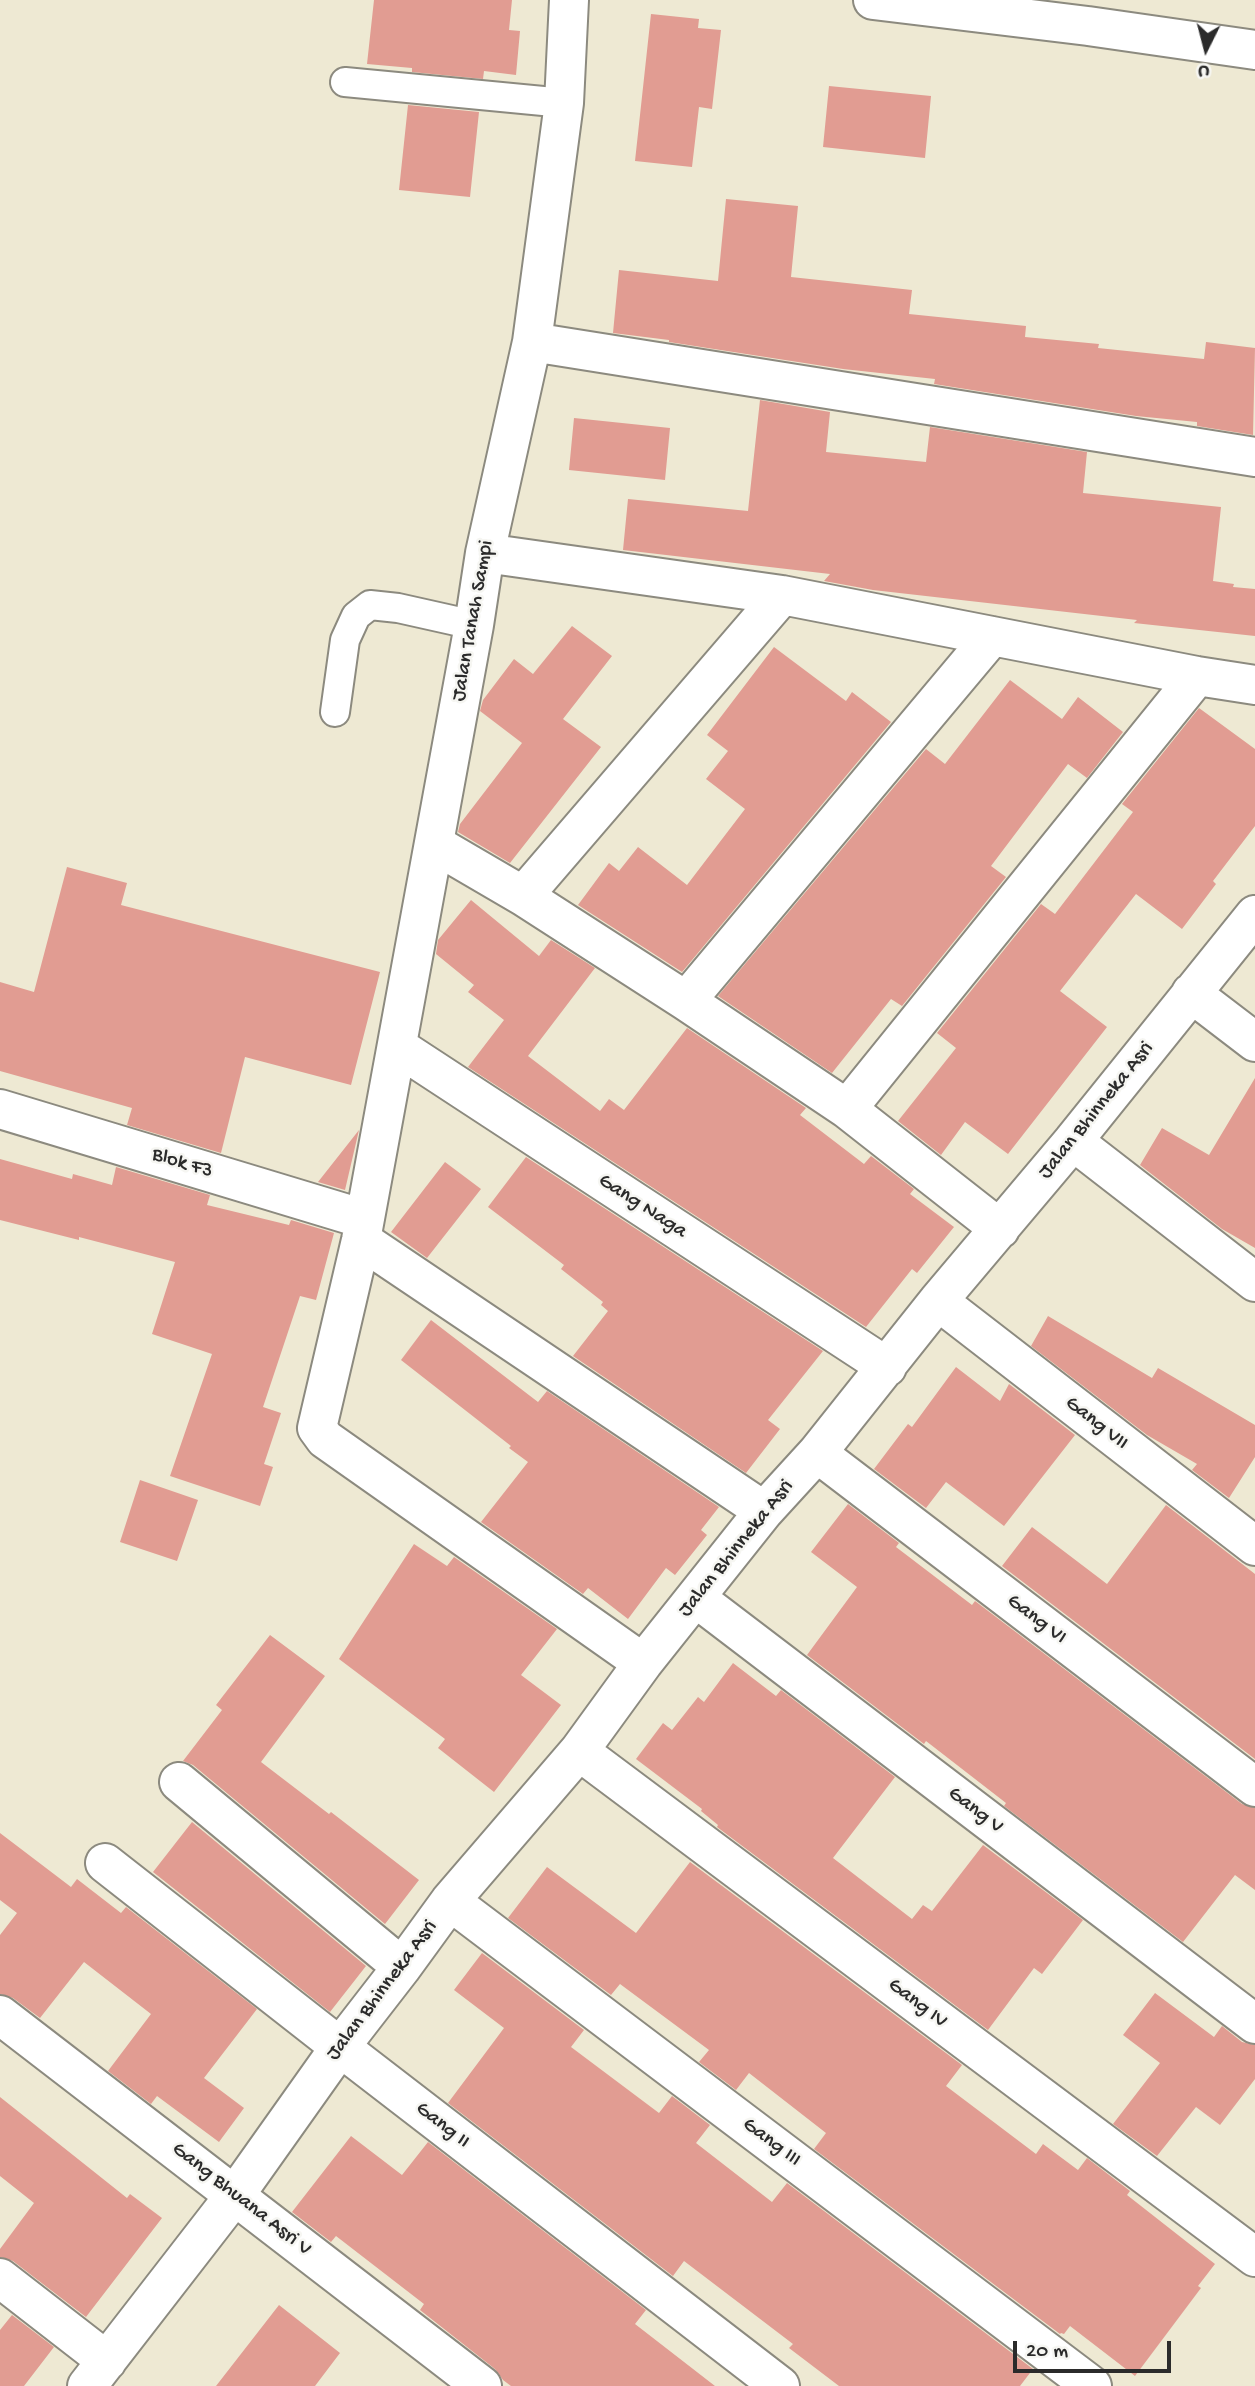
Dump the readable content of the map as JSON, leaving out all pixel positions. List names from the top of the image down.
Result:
{
  "streets": {
    "street": [
      "Jalan Tanah Sampi",
      "Jalan Bhinneka Asri",
      "Blok F3",
      "Gang Naga",
      "Gang VII",
      "Gang VI",
      "Gang V",
      "Gang IV",
      "Gang II",
      "Gang III",
      "Gang Bhuana Asri V"
    ]
  },
  "crossings": [
    ["Jalan Tanah Sampi", "Jalan Bhinneka Asri"],
    ["Jalan Tanah Sampi", "Blok F3"],
    ["Jalan Tanah Sampi", "Gang Naga"],
    ["Jalan Bhinneka Asri", "Blok F3"],
    ["Jalan Bhinneka Asri", "Gang Naga"],
    ["Jalan Bhinneka Asri", "Gang VII"],
    ["Jalan Bhinneka Asri", "Gang VI"],
    ["Jalan Bhinneka Asri", "Gang V"],
    ["Jalan Bhinneka Asri", "Gang IV"],
    ["Jalan Bhinneka Asri", "Gang II"],
    ["Jalan Bhinneka Asri", "Gang III"],
    ["Jalan Bhinneka Asri", "Gang Bhuana Asri V"]
  ],
  "scale_bar": "20 m",
  "north": "bottom"
}
